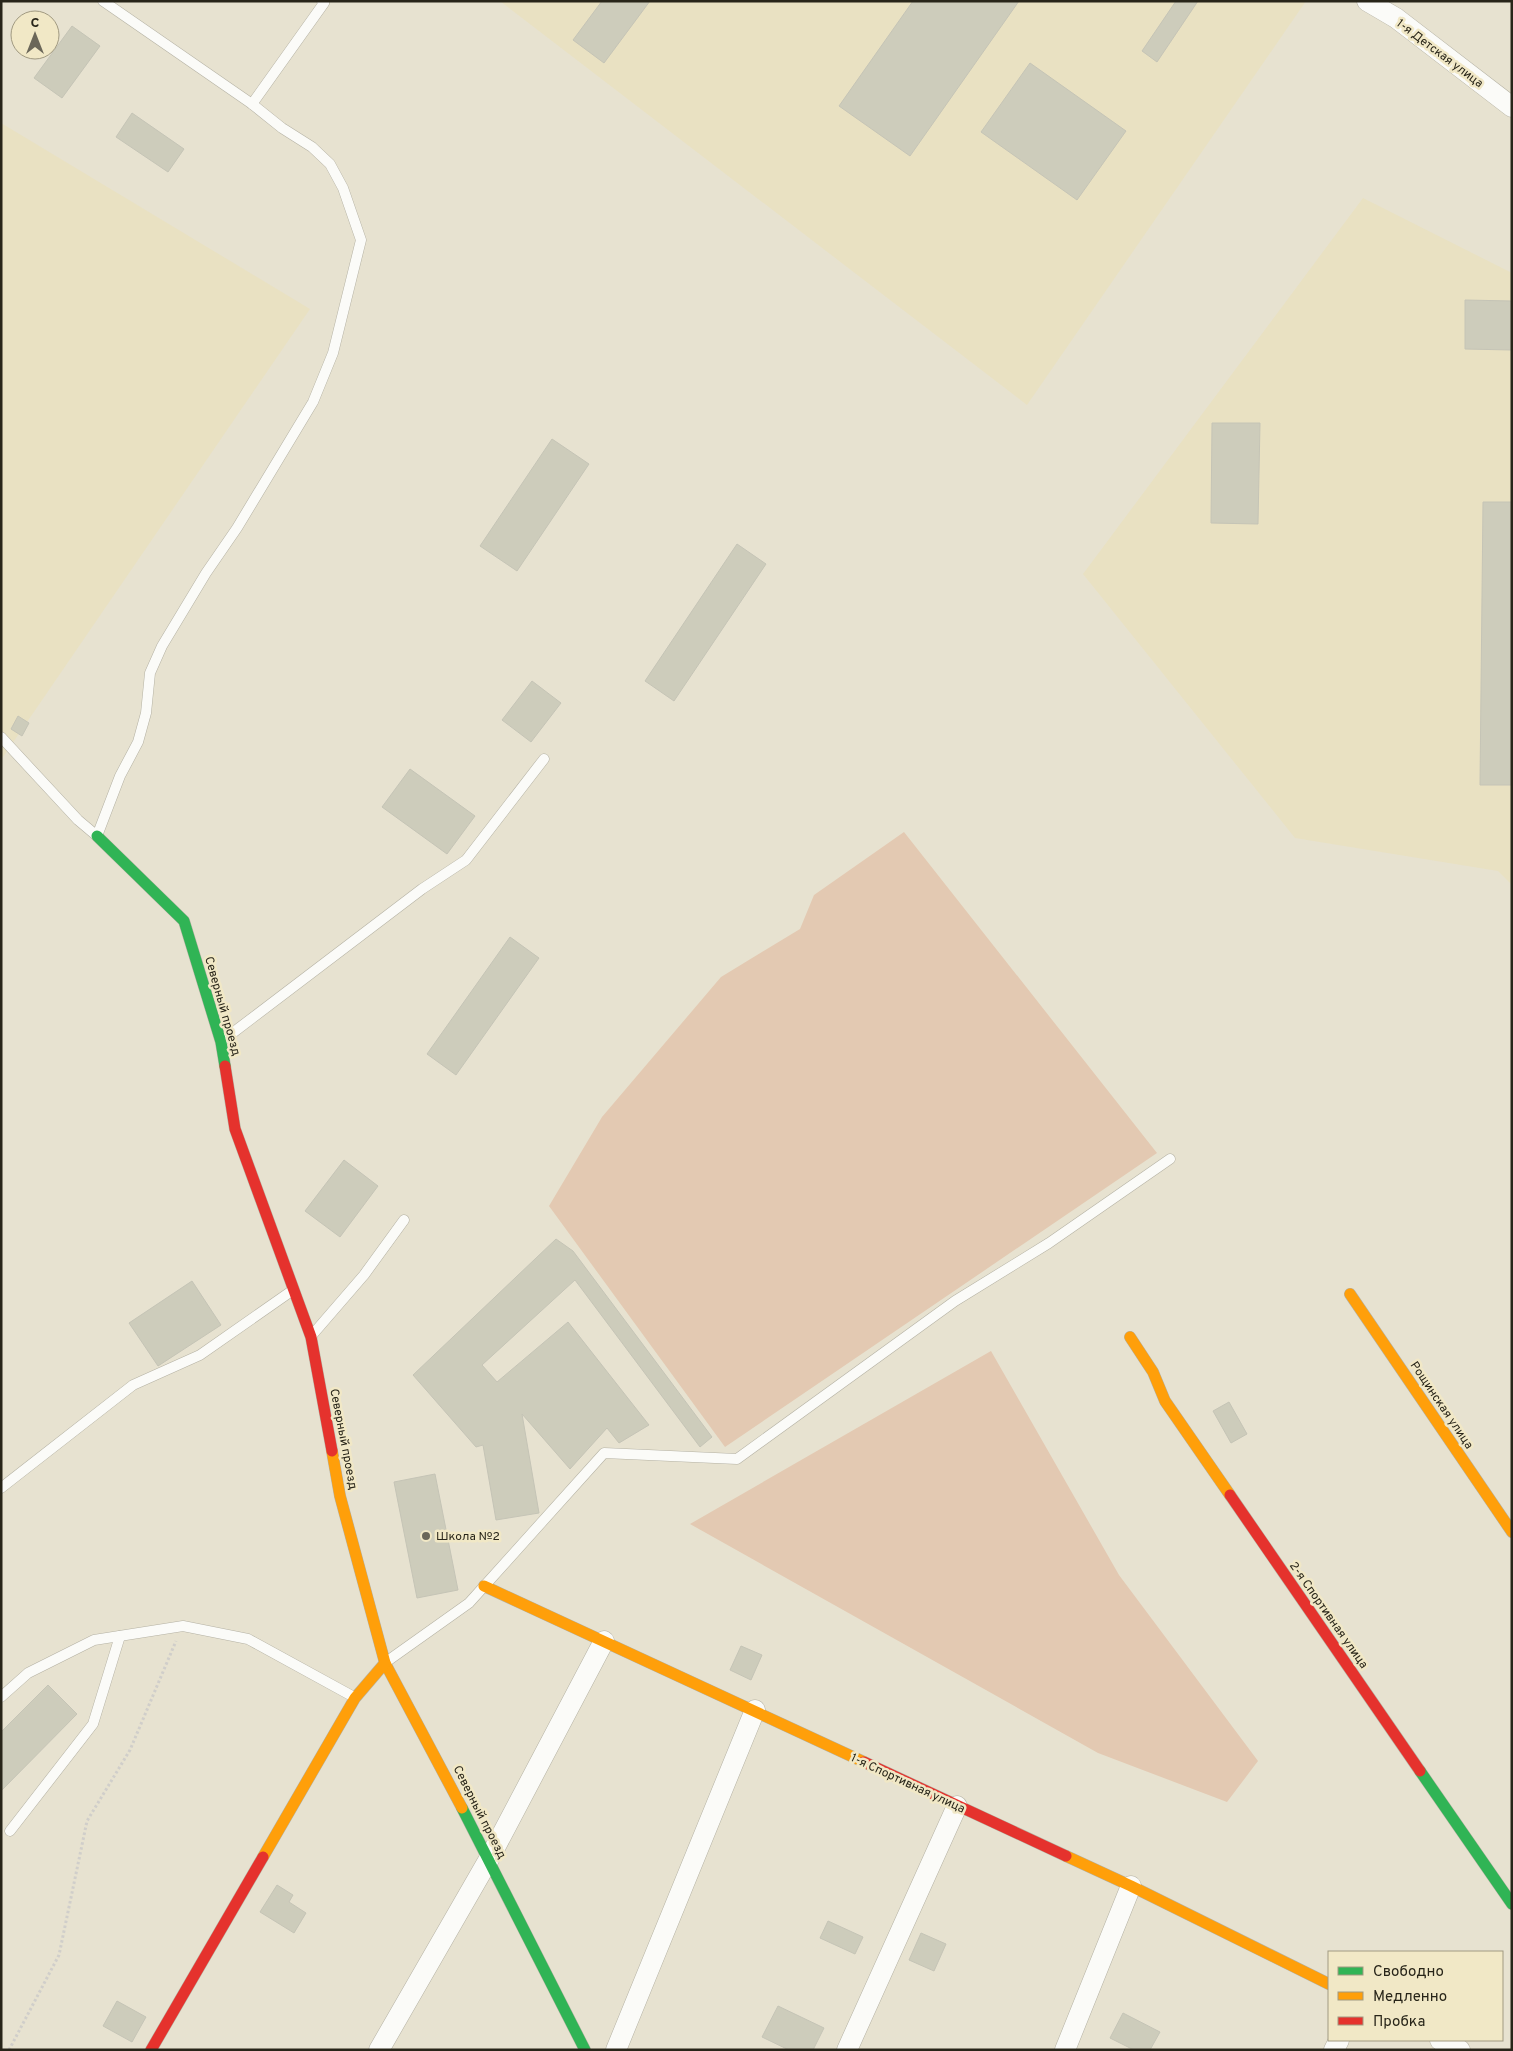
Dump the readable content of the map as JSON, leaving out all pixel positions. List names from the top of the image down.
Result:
{
  "streets": {
    "street": [
      "1-я Детская улица",
      "Северный проезд",
      "Рощинская улица",
      "2-я Спортивная улица",
      "1-я Спортивная улица"
    ]
  },
  "places": ["Школа №2"],
  "legend": ["Свободно", "Медленно", "Пробка"],
  "north": "top"
}
